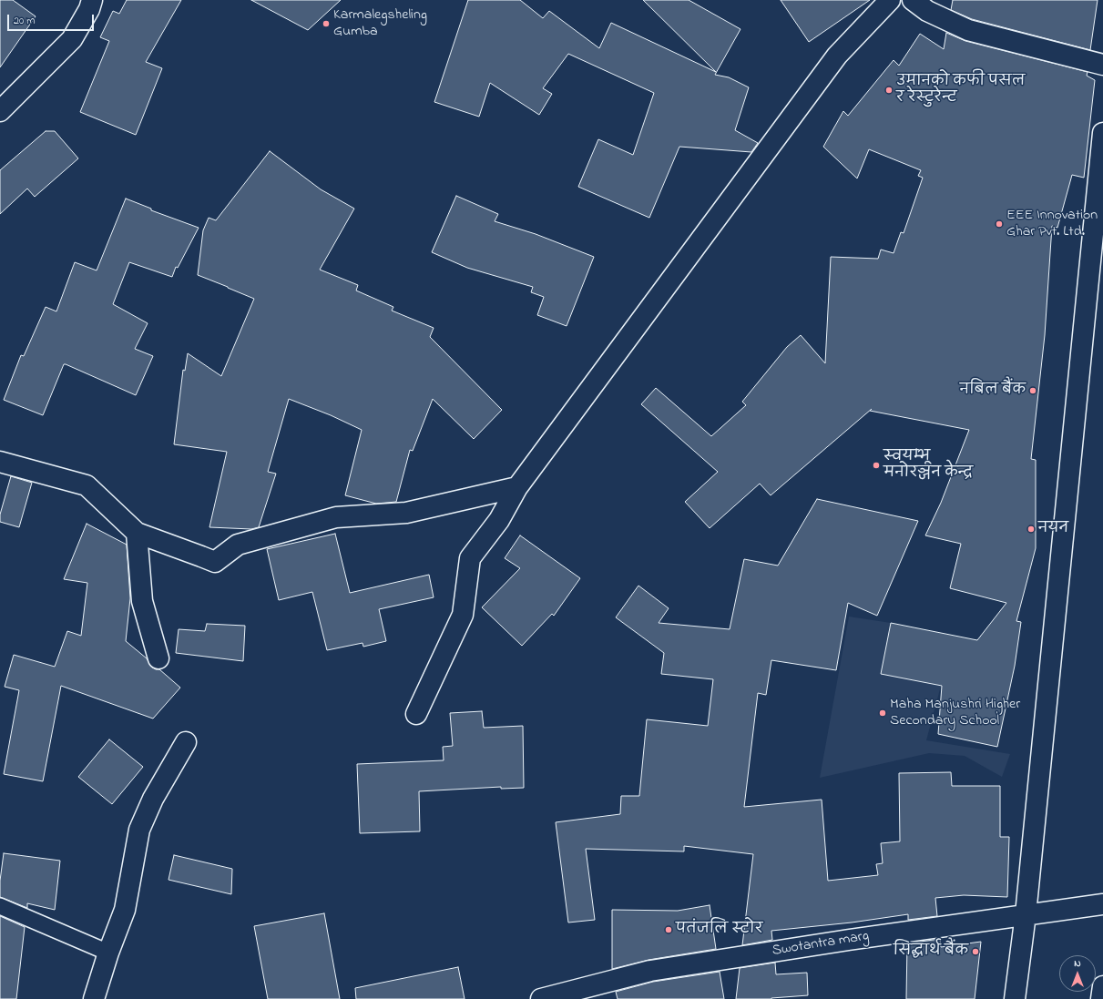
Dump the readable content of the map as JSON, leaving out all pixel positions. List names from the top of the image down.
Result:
{
  "streets": {
    "main road": ["Swotantra marg"]
  },
  "places": [
    "Karmalegsheling Gumba",
    "उमानको कफी पसल र रेस्टुरेन्ट",
    "EEE Innovation Ghar Pvt. Ltd.",
    "नबिल बैंक",
    "स्वयम्भू मनोरञ्जन केन्द्र",
    "नयन",
    "Maha Manjushri Higher Secondary School",
    "पतंजलि स्टोर",
    "सिद्धार्थ बैंक"
  ],
  "scale_bar": "20 m",
  "north": "top"
}
